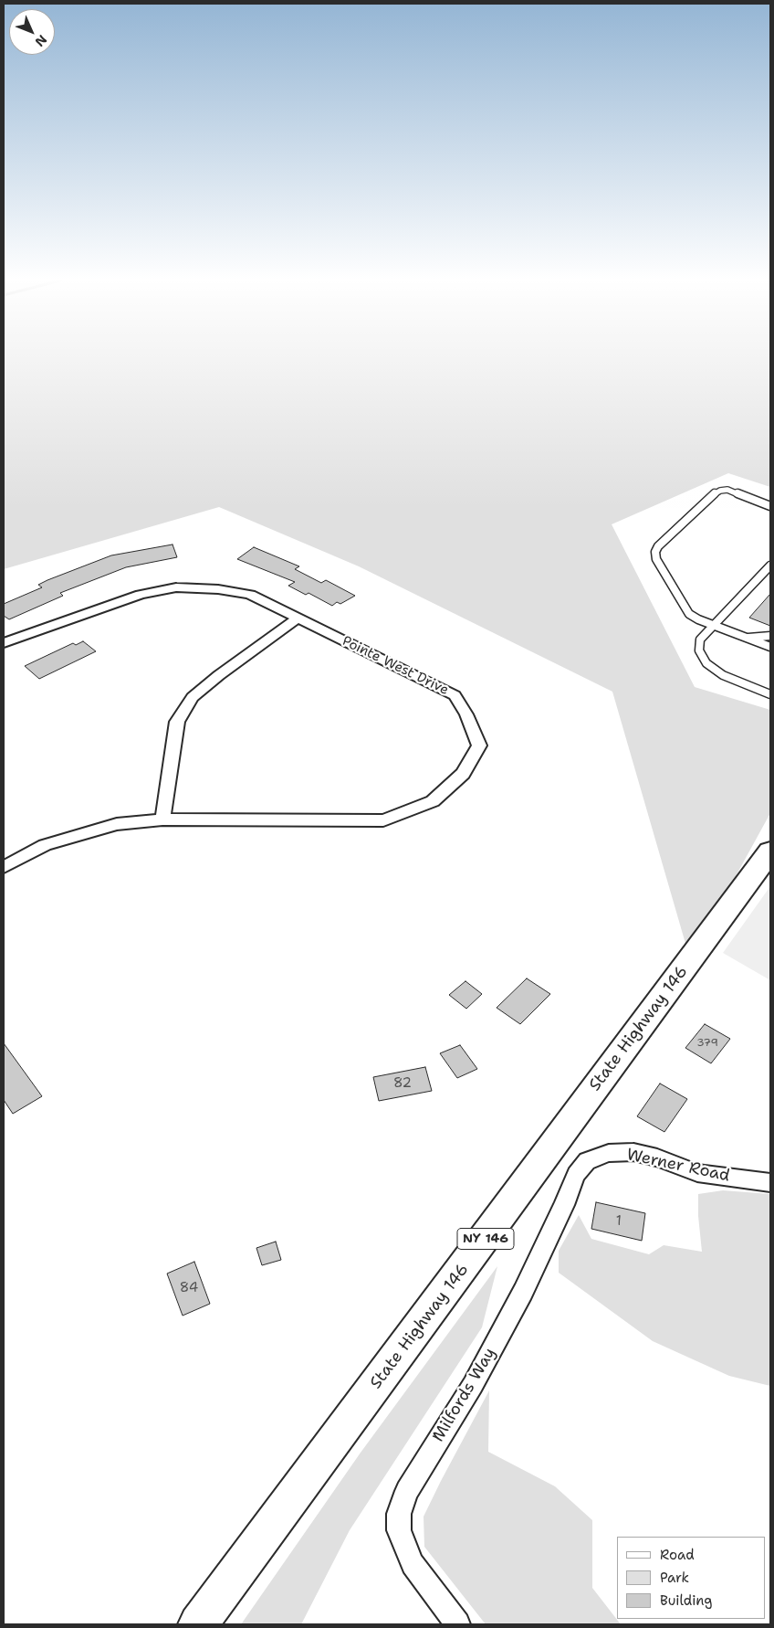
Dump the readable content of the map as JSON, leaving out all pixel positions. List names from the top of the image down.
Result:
{
  "streets": {
    "main road": ["State Highway 146", "NY 146"],
    "street": ["Pointe West Drive", "Werner Road", "Milfords Way"]
  },
  "crossings": [
    ["Werner Road", "Milfords Way"]
  ],
  "house_numbers": [
    "379",
    "82",
    "1",
    "84"
  ],
  "legend": ["Road", "Park", "Building"],
  "north": "bottom right"
}
